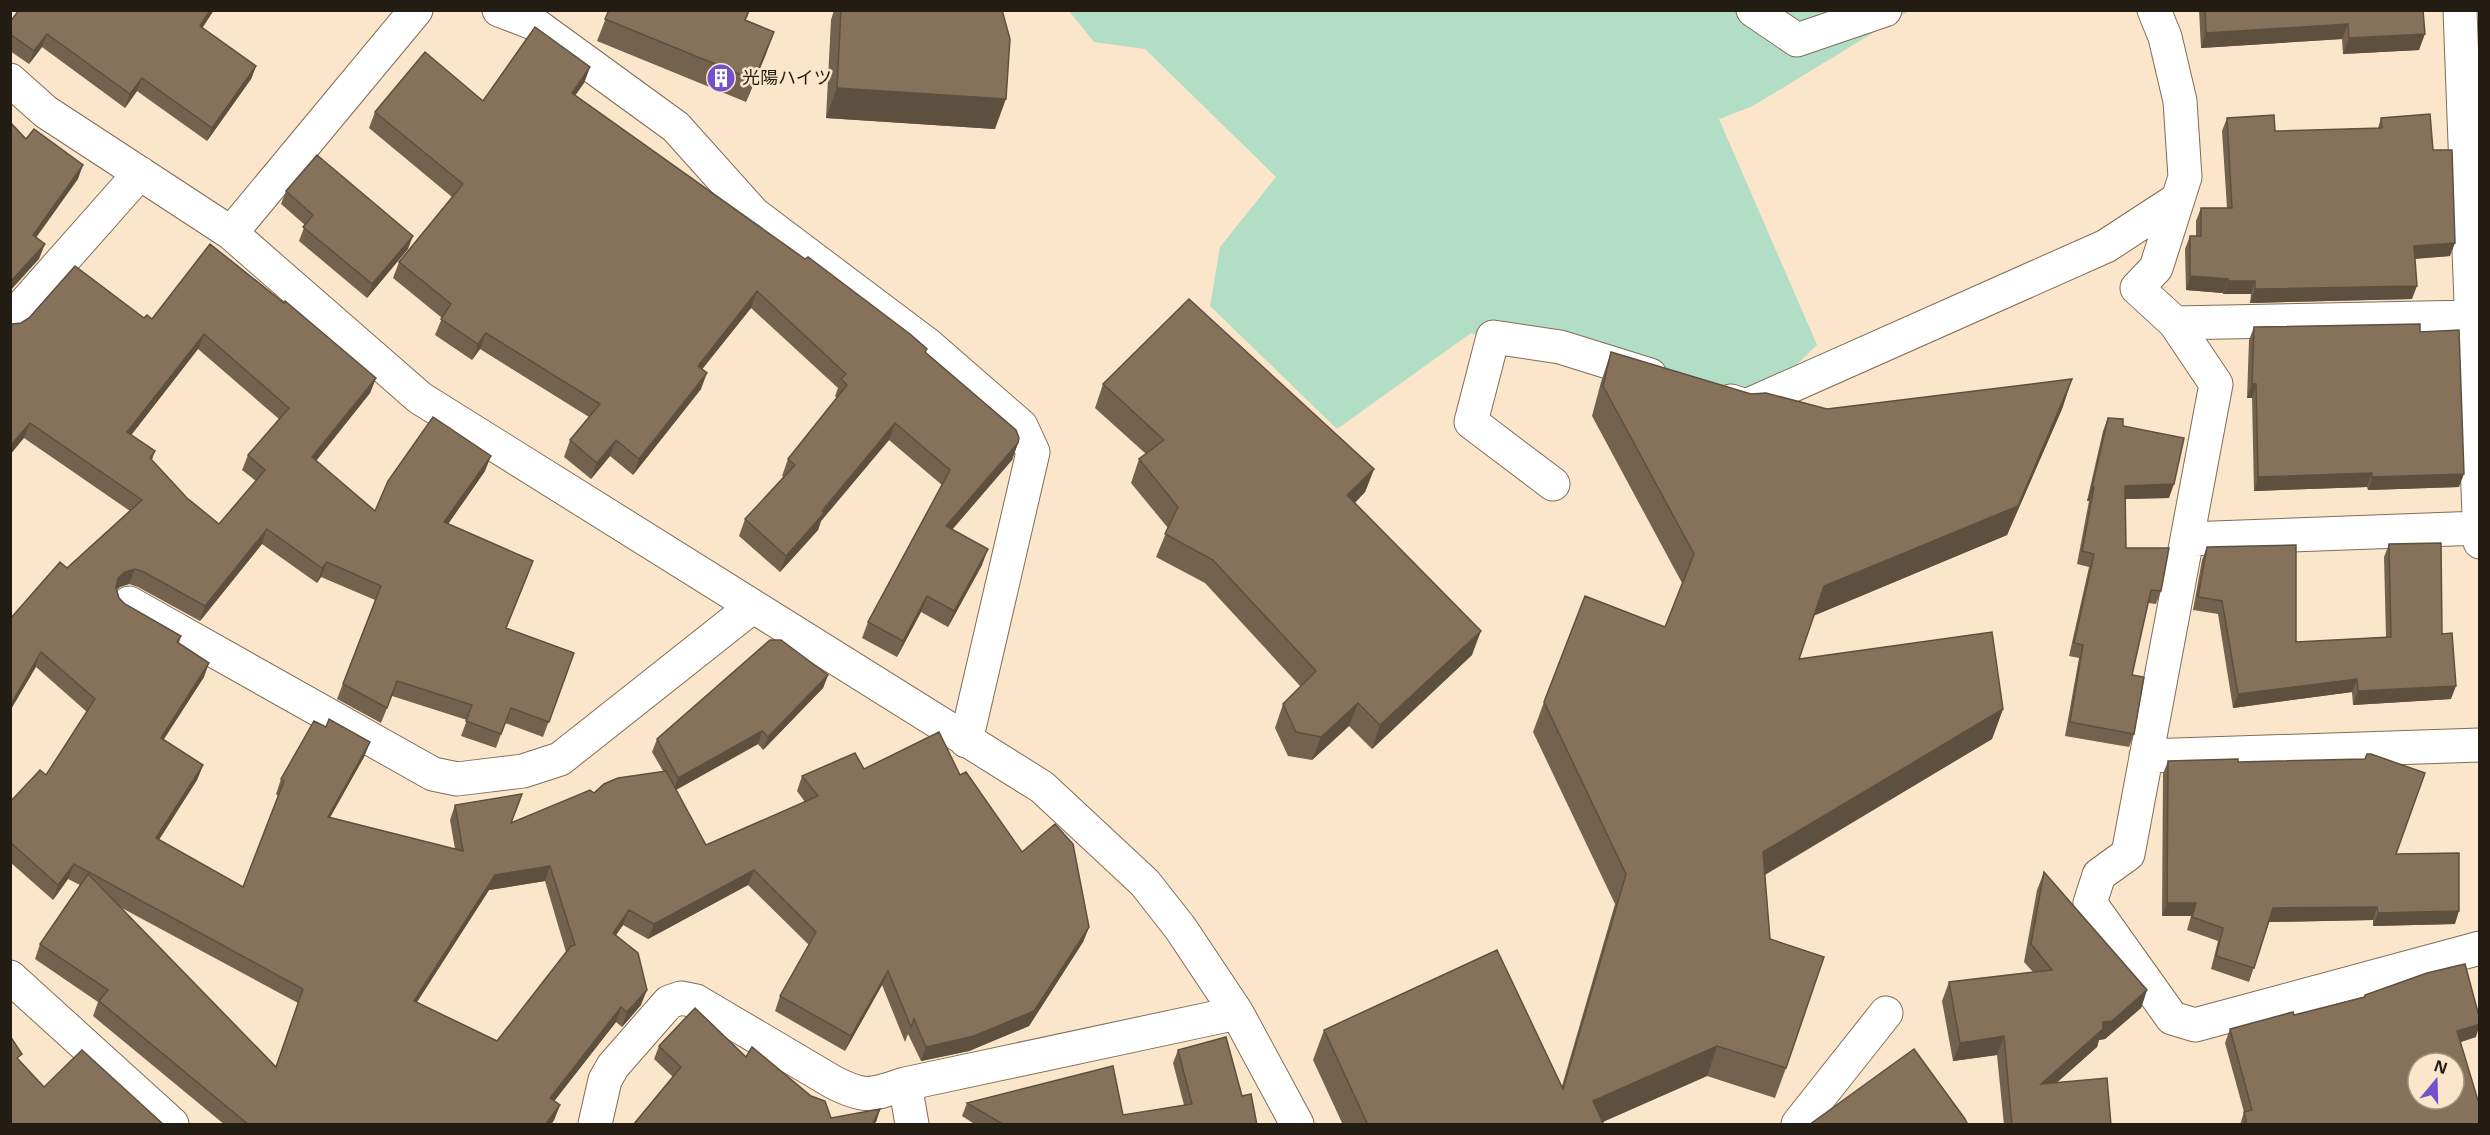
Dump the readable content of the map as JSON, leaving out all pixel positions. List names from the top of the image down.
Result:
{
  "places": {
    "building": ["光陽ハイツ"]
  },
  "north": "top"
}
